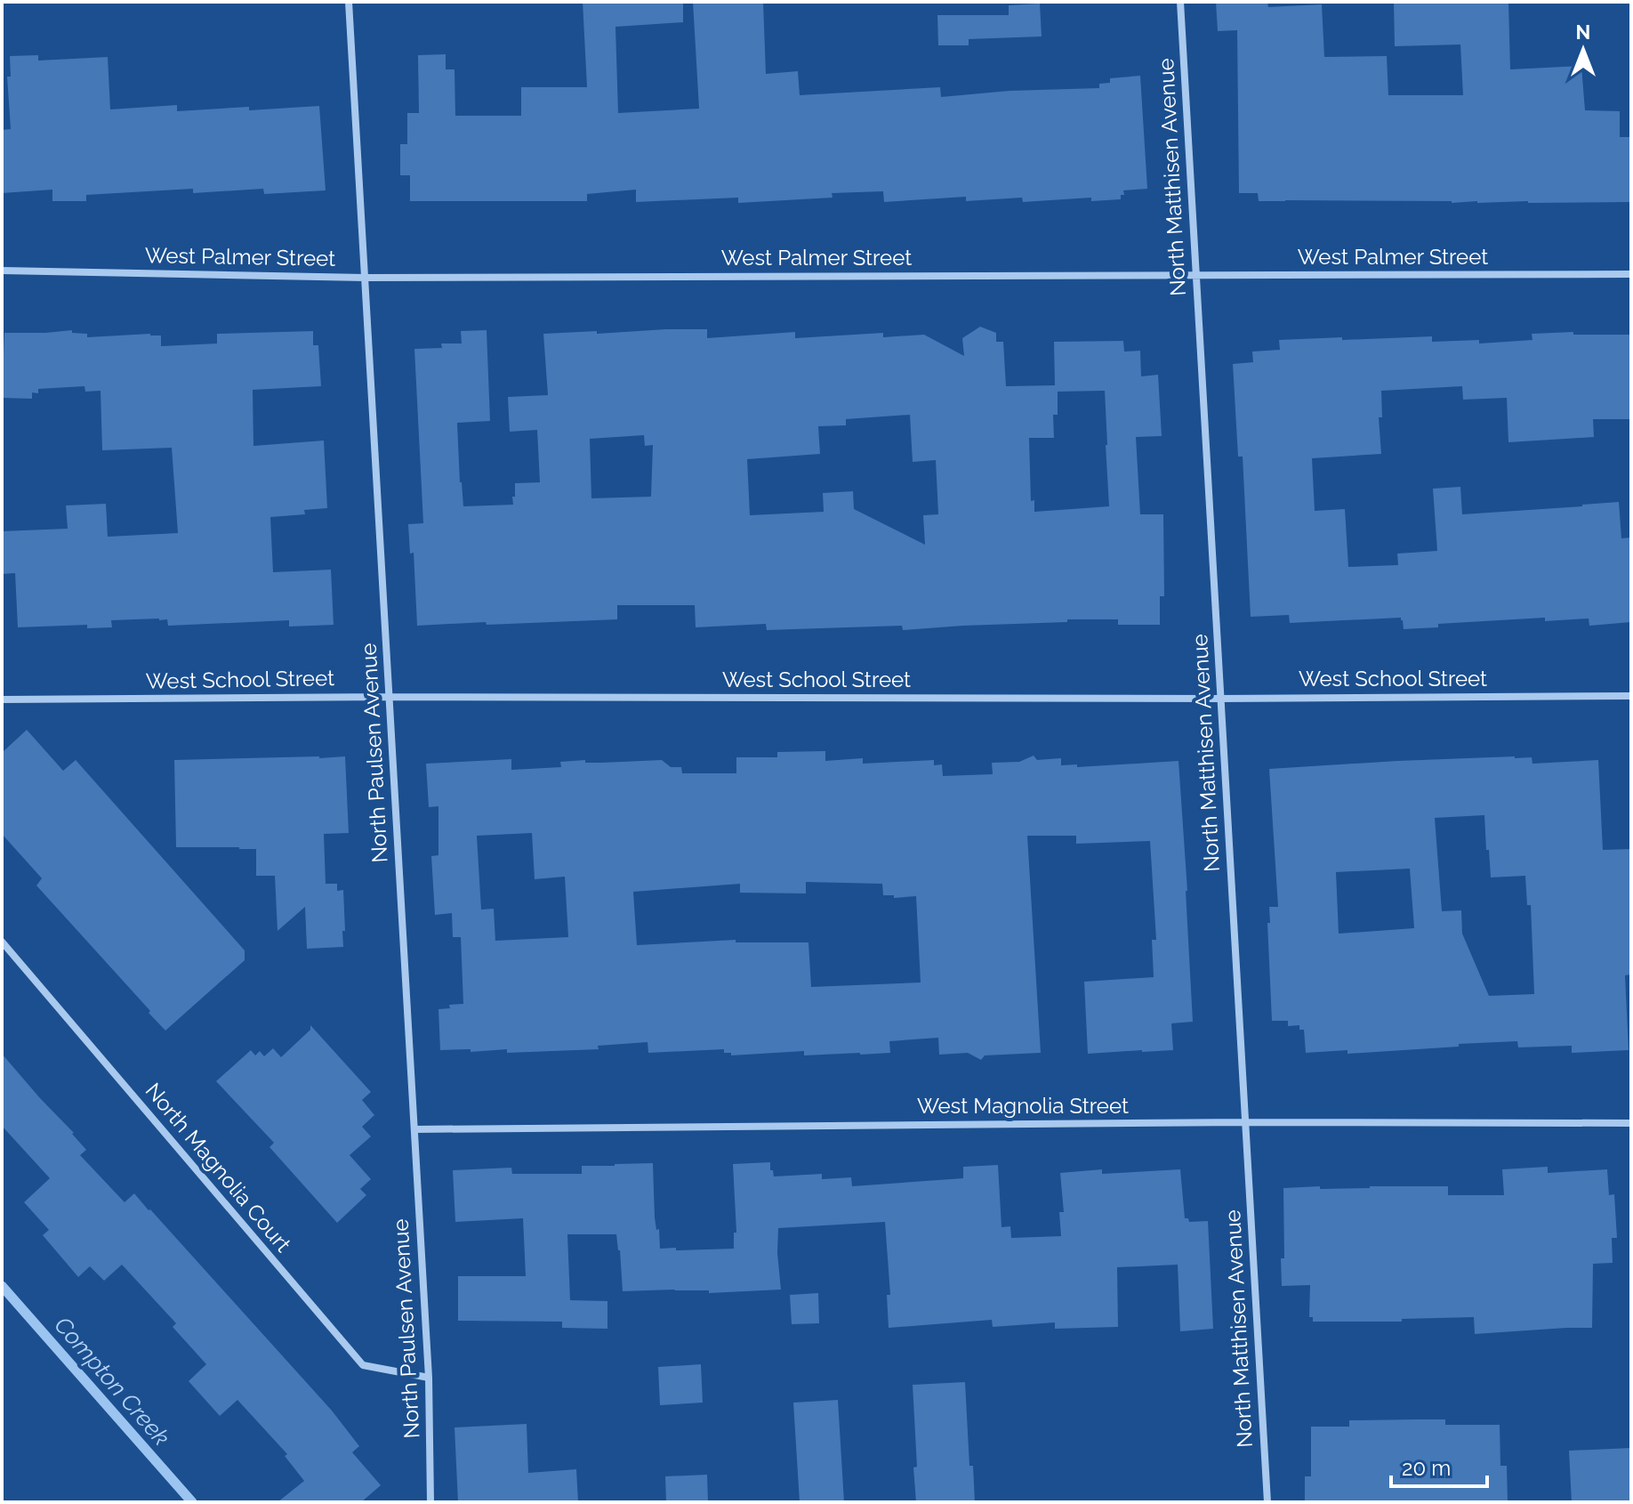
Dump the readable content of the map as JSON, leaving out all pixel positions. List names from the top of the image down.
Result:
{
  "streets": {
    "street": [
      "North Matthisen Avenue",
      "West Palmer Street",
      "West School Street",
      "North Paulsen Avenue",
      "West Magnolia Street",
      "North Magnolia Court"
    ]
  },
  "crossings": [
    ["North Matthisen Avenue", "West Palmer Street"],
    ["North Matthisen Avenue", "West School Street"],
    ["North Matthisen Avenue", "West Magnolia Street"],
    ["West Palmer Street", "North Paulsen Avenue"],
    ["West School Street", "North Paulsen Avenue"],
    ["North Paulsen Avenue", "West Magnolia Street"],
    ["North Paulsen Avenue", "North Magnolia Court"]
  ],
  "water": ["Compton Creek"],
  "scale_bar": "20 m",
  "north": "top"
}
